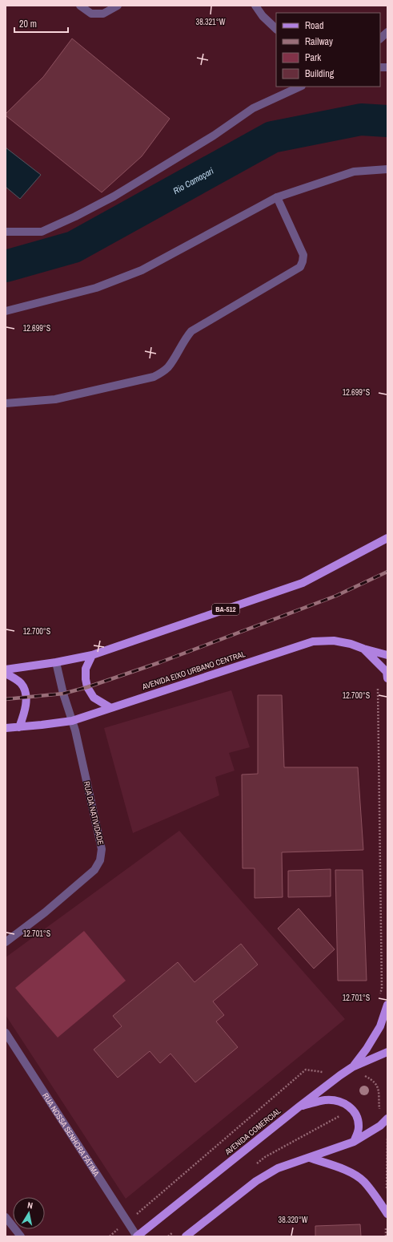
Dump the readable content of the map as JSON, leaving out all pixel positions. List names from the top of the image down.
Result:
{
  "streets": {
    "main road": ["BA-512", "AVENIDA EIXO URBANO CENTRAL", "AVENIDA COMERCIAL"],
    "street": ["RUA DA NATIVIDADE", "RUA NOSSA SENHORA FÁTIMA"]
  },
  "crossings": [
    ["BA-512", "RUA DA NATIVIDADE"],
    ["AVENIDA EIXO URBANO CENTRAL", "RUA DA NATIVIDADE"],
    ["AVENIDA COMERCIAL", "RUA NOSSA SENHORA FÁTIMA"]
  ],
  "water": ["Rio Camaçari"],
  "legend": [
    "Road",
    "Railway",
    "Park",
    "Building"
  ],
  "scale_bar": "20 m",
  "north": "top",
  "coordinates": [
    "38.321°W",
    "12.699°S",
    "12.700°S",
    "12.701°S",
    "38.320°W"
  ]
}
